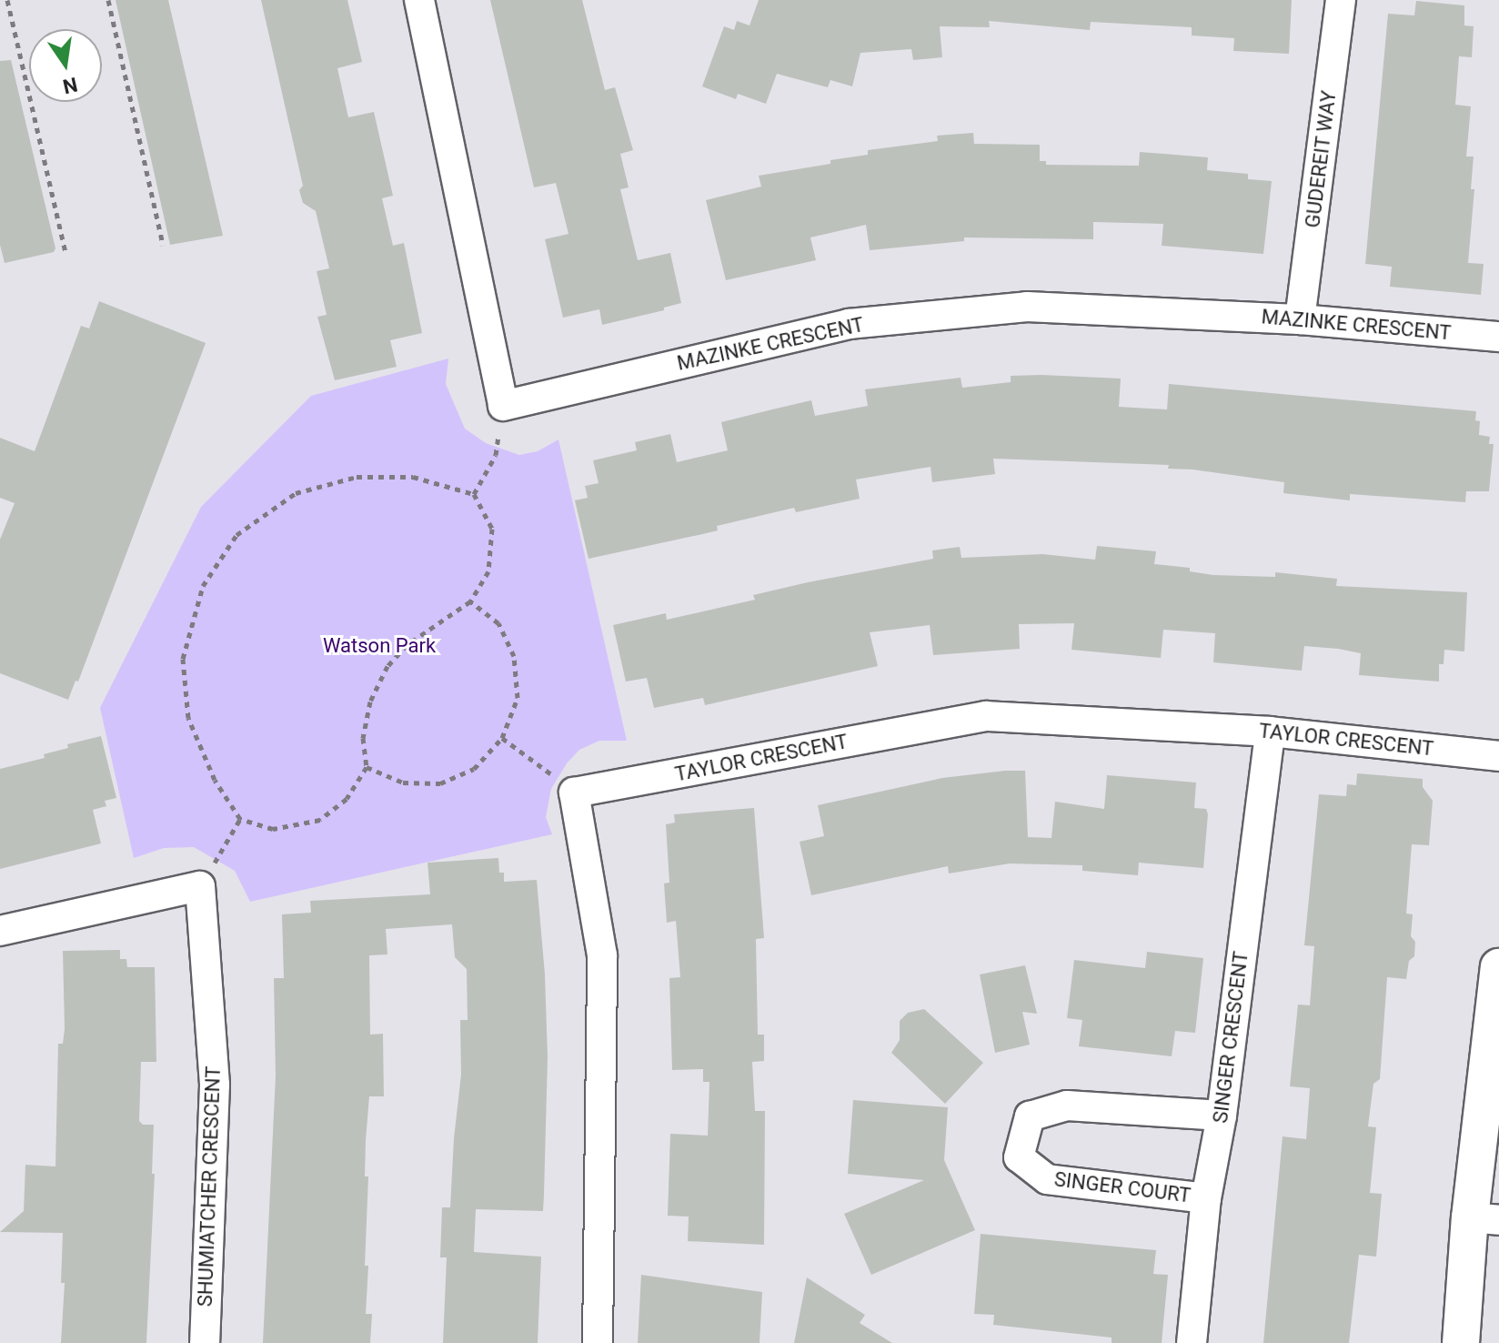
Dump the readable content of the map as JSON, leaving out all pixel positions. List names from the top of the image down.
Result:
{
  "streets": {
    "street": [
      "GUDEREIT WAY",
      "MAZINKE CRESCENT",
      "TAYLOR CRESCENT",
      "SINGER CRESCENT",
      "SHUMIATCHER CRESCENT",
      "SINGER COURT"
    ]
  },
  "crossings": [
    ["GUDEREIT WAY", "MAZINKE CRESCENT"],
    ["TAYLOR CRESCENT", "SINGER CRESCENT"],
    ["SINGER CRESCENT", "SINGER COURT"]
  ],
  "parks": ["Watson Park"],
  "north": "bottom"
}
